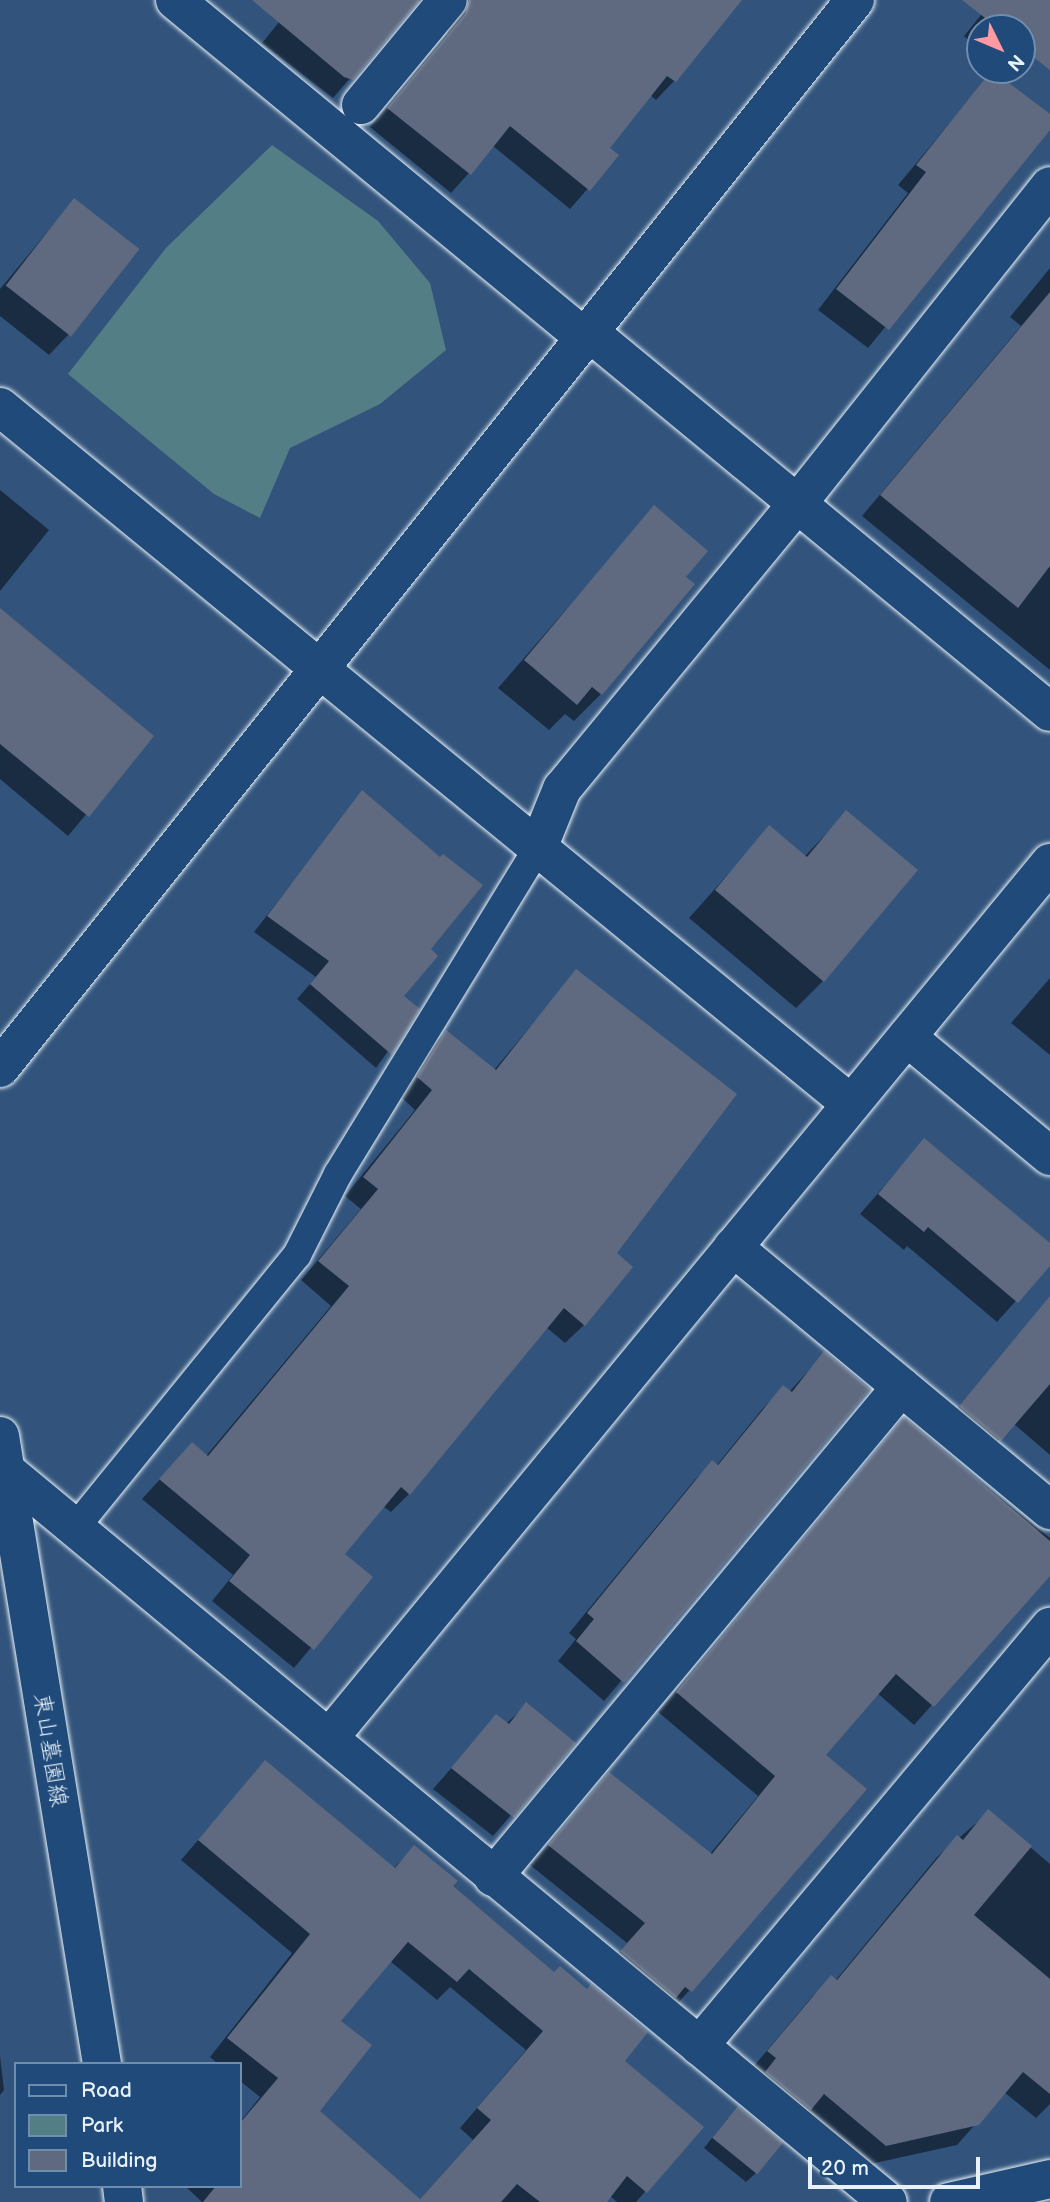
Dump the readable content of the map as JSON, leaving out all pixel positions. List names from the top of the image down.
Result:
{
  "streets": {
    "street": ["東山墓園線"]
  },
  "legend": ["Road", "Park", "Building"],
  "scale_bar": "20 m",
  "north": "bottom right"
}
